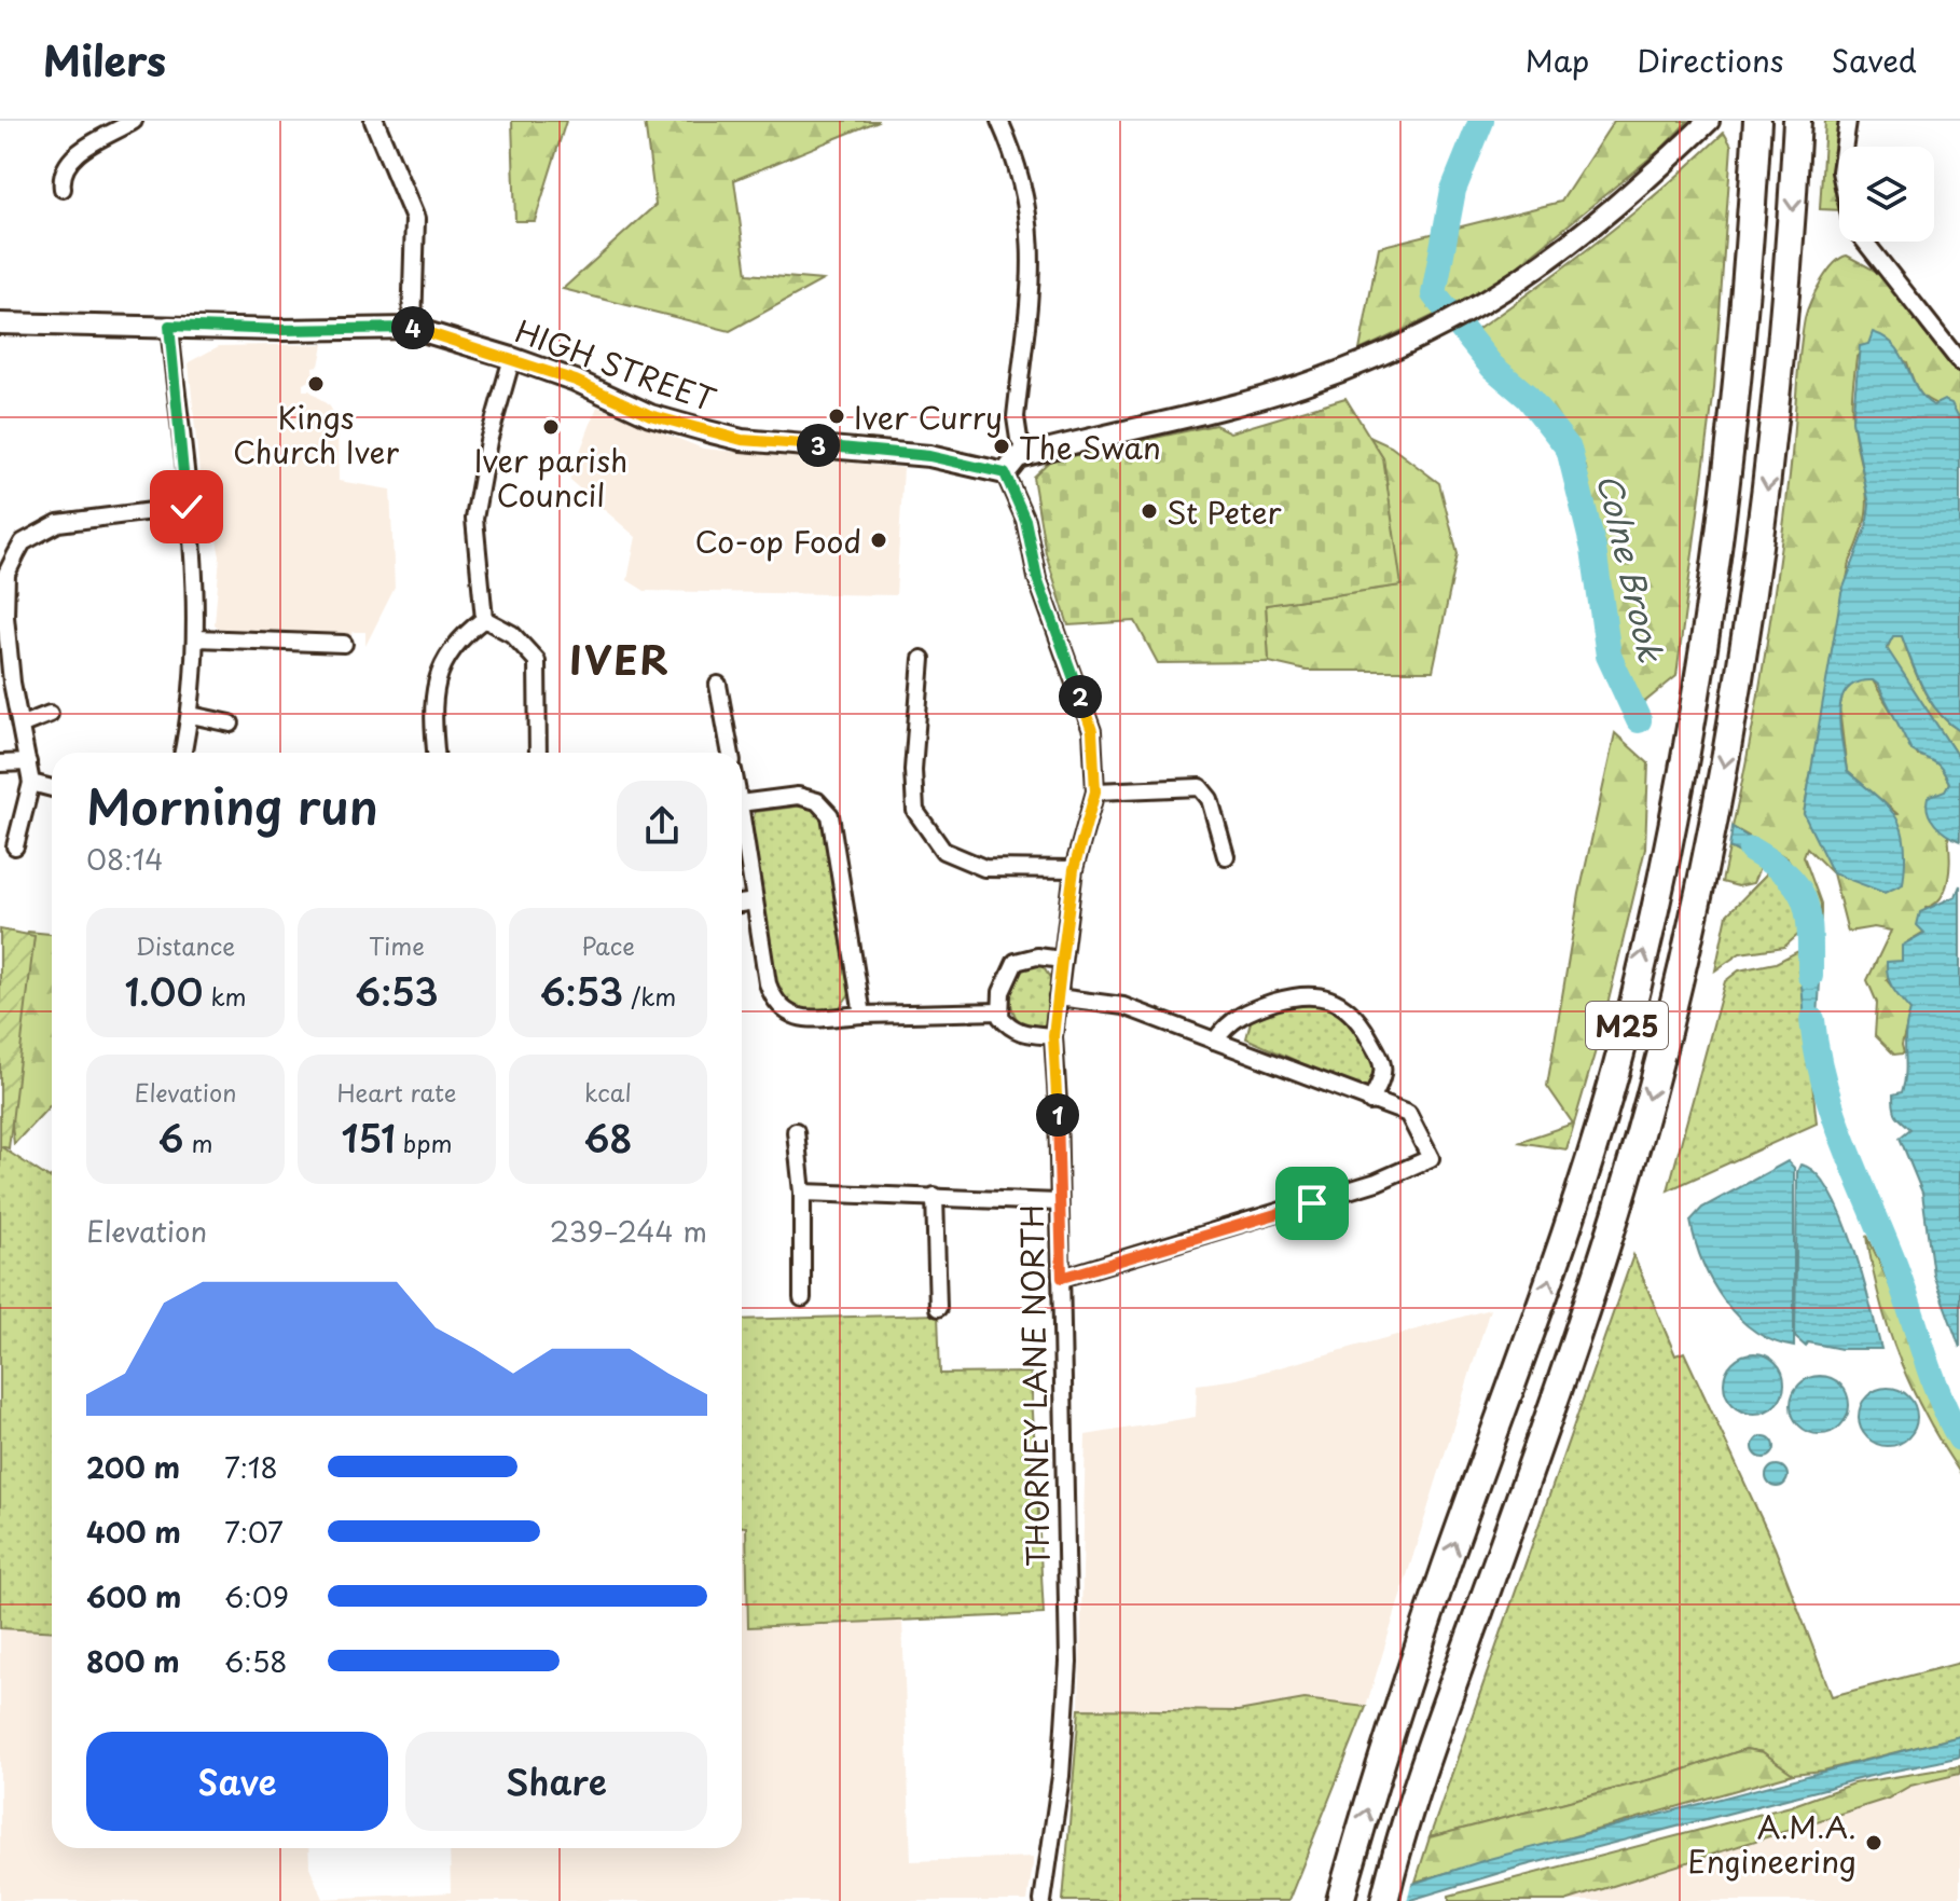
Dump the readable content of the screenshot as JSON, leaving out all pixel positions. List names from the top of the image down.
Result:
{
  "streets": {
    "highway": ["M25"],
    "main road": ["HIGH STREET"],
    "street": ["THORNEY LANE NORTH"]
  },
  "crossings": [
    ["HIGH STREET", "THORNEY LANE NORTH"]
  ],
  "districts": ["IVER"],
  "water": ["Colne Brook"],
  "places": [
    "Kings Church Iver",
    "Iver Curry",
    "Iver parish Council",
    "The Swan",
    "St Peter",
    "Co-op Food",
    "A.M.A. Engineering"
  ],
  "page": {
    "header": "Milers",
    "nav": ["Map", "Directions", "Saved"],
    "pins": [
      "4",
      "3",
      "2",
      "1"
    ],
    "heading": ["Morning run", "08:14"],
    "stats": [
      ["Distance", "1.00 km"],
      ["Time", "6:53"],
      ["Pace", "6:53 /km"],
      ["Elevation", "6 m"],
      ["Heart rate", "151 bpm"],
      ["kcal", "68"]
    ],
    "chart": ["Elevation", "239–244 m"],
    "list": [
      {
        "name": "200 m",
        "note": "7:18"
      },
      {
        "name": "400 m",
        "note": "7:07"
      },
      {
        "name": "600 m",
        "note": "6:09"
      },
      {
        "name": "800 m",
        "note": "6:58"
      }
    ],
    "buttons": ["Save", "Share"]
  }
}
